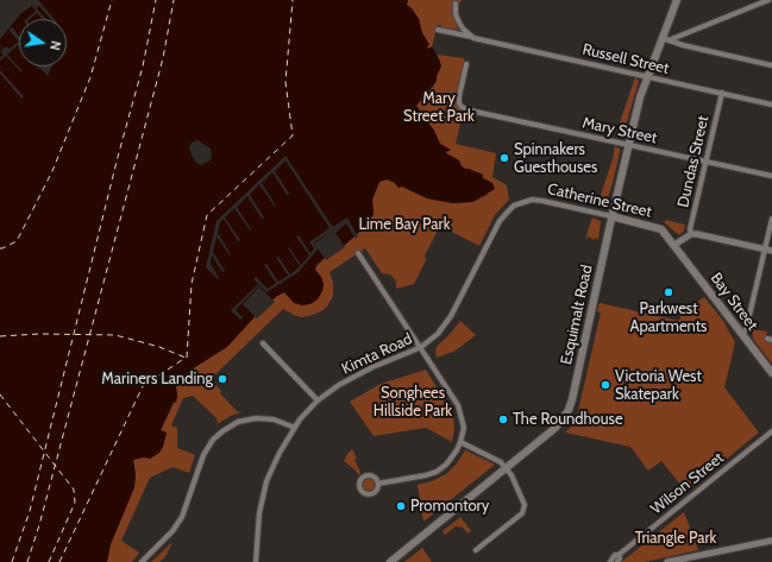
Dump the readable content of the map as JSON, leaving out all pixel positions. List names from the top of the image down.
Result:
{
  "streets": {
    "main road": ["Catherine Street", "Bay Street", "Esquimalt Road"],
    "street": [
      "Russell Street",
      "Mary Street",
      "Dundas Street",
      "Kimta Road",
      "Wilson Street"
    ]
  },
  "crossings": [
    ["Russell Street", "Dundas Street"],
    ["Russell Street", "Esquimalt Road"],
    ["Mary Street", "Dundas Street"],
    ["Mary Street", "Esquimalt Road"],
    ["Catherine Street", "Bay Street"],
    ["Catherine Street", "Esquimalt Road"],
    ["Catherine Street", "Kimta Road"]
  ],
  "parks": [
    "Mary Street Park",
    "Lime Bay Park",
    "Songhees Hillside Park",
    "Triangle Park"
  ],
  "places": [
    "Spinnakers Guesthouses",
    "Parkwest Apartments",
    "Mariners Landing",
    "Victoria West Skatepark",
    "The Roundhouse",
    "Promontory"
  ],
  "north": "right"
}
